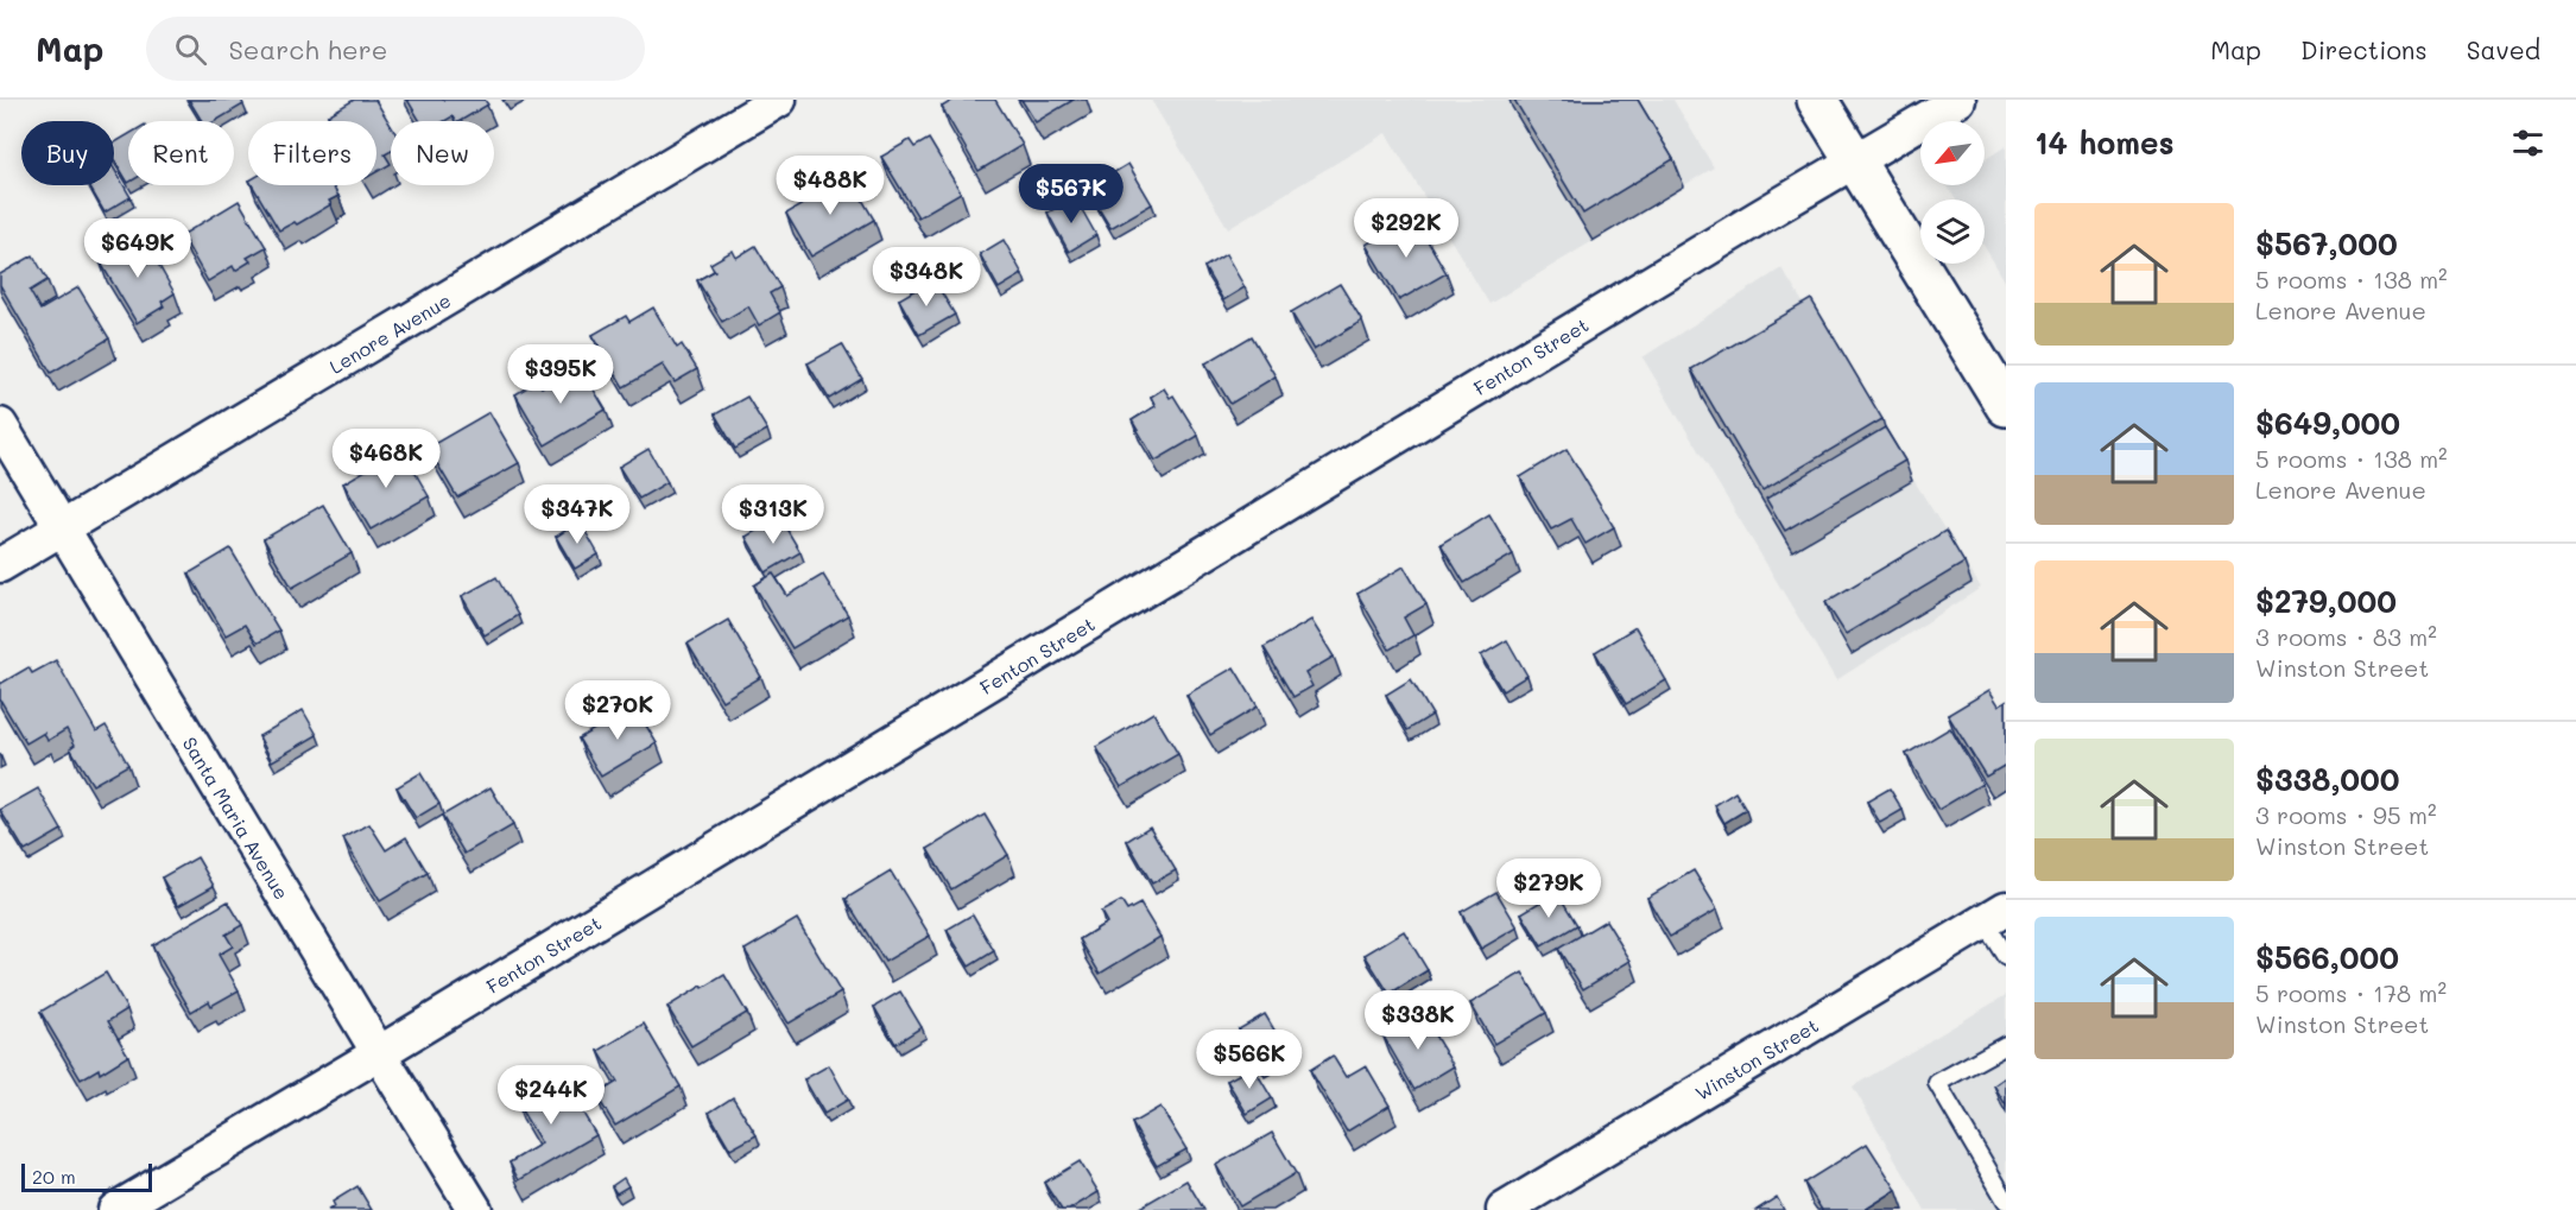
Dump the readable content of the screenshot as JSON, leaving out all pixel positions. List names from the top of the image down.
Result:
{
  "streets": {
    "street": [
      "Lenore Avenue",
      "Fenton Street",
      "Santa Maria Avenue",
      "Winston Street"
    ]
  },
  "crossings": [
    ["Lenore Avenue", "Santa Maria Avenue"],
    ["Fenton Street", "Santa Maria Avenue"]
  ],
  "scale_bar": "20 m",
  "north": "bottom left",
  "page": {
    "header": "Map",
    "search": "Search here",
    "nav": ["Map", "Directions", "Saved"],
    "heading": "14 homes",
    "chip": [
      "Buy",
      "Rent",
      "Filters",
      "New"
    ],
    "price": [
      "$488K",
      "$567K",
      "$292K",
      "$649K",
      "$348K",
      "$395K",
      "$468K",
      "$347K",
      "$313K",
      "$270K",
      "$279K",
      "$338K",
      "$566K",
      "$244K"
    ],
    "list": [
      {
        "name": "$567,000",
        "note": "5 rooms · 138 m² · Lenore Avenue"
      },
      {
        "name": "$649,000",
        "note": "5 rooms · 138 m² · Lenore Avenue"
      },
      {
        "name": "$279,000",
        "note": "3 rooms · 83 m² · Winston Street"
      },
      {
        "name": "$338,000",
        "note": "3 rooms · 95 m² · Winston Street"
      },
      {
        "name": "$566,000",
        "note": "5 rooms · 178 m² · Winston Street"
      }
    ],
    "scale": "20 m"
  }
}
